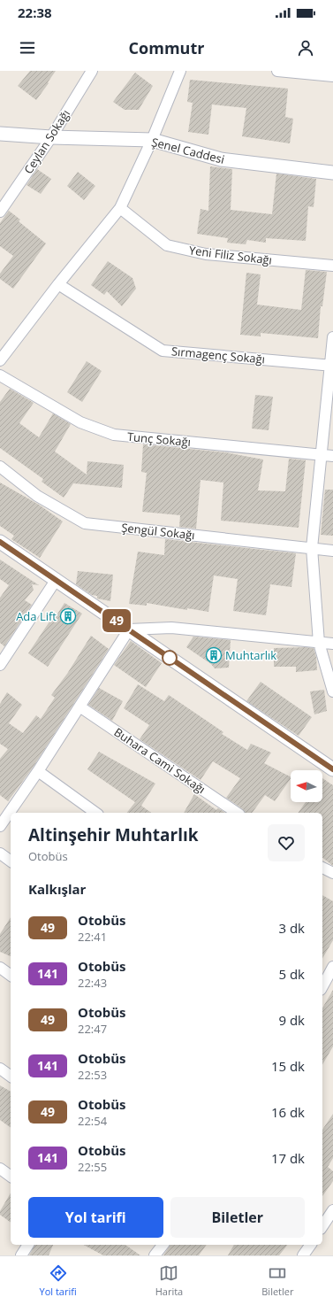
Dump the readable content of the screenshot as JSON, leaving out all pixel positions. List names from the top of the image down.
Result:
{
  "streets": {
    "street": [
      "Ceylan Sokağı",
      "Şenel Caddesi",
      "Yeni Filiz Sokağı",
      "Sırmagenç Sokağı",
      "Tunç Sokağı",
      "Şengül Sokağı",
      "Buhara Cami Sokağı"
    ]
  },
  "crossings": [
    ["Ceylan Sokağı", "Şenel Caddesi"]
  ],
  "places": {
    "building": ["Ada Lift", "Muhtarlık"]
  },
  "lines": ["bus line 49"],
  "north": "left",
  "page": {
    "status": "22:38",
    "header": "Commutr",
    "on_map": "49",
    "heading": [
      ["Altinşehir Muhtarlık", "Otobüs"],
      "Kalkışlar"
    ],
    "list": [
      {
        "mark": "49",
        "name": "Otobüs",
        "note": "22:41",
        "value": "3 dk"
      },
      {
        "mark": "141",
        "name": "Otobüs",
        "note": "22:43",
        "value": "5 dk"
      },
      {
        "mark": "49",
        "name": "Otobüs",
        "note": "22:47",
        "value": "9 dk"
      },
      {
        "mark": "141",
        "name": "Otobüs",
        "note": "22:53",
        "value": "15 dk"
      },
      {
        "mark": "49",
        "name": "Otobüs",
        "note": "22:54",
        "value": "16 dk"
      },
      {
        "mark": "141",
        "name": "Otobüs",
        "note": "22:55",
        "value": "17 dk"
      }
    ],
    "buttons": ["Yol tarifi", "Biletler"],
    "tabs": ["Yol tarifi", "Harita", "Biletler"]
  }
}
